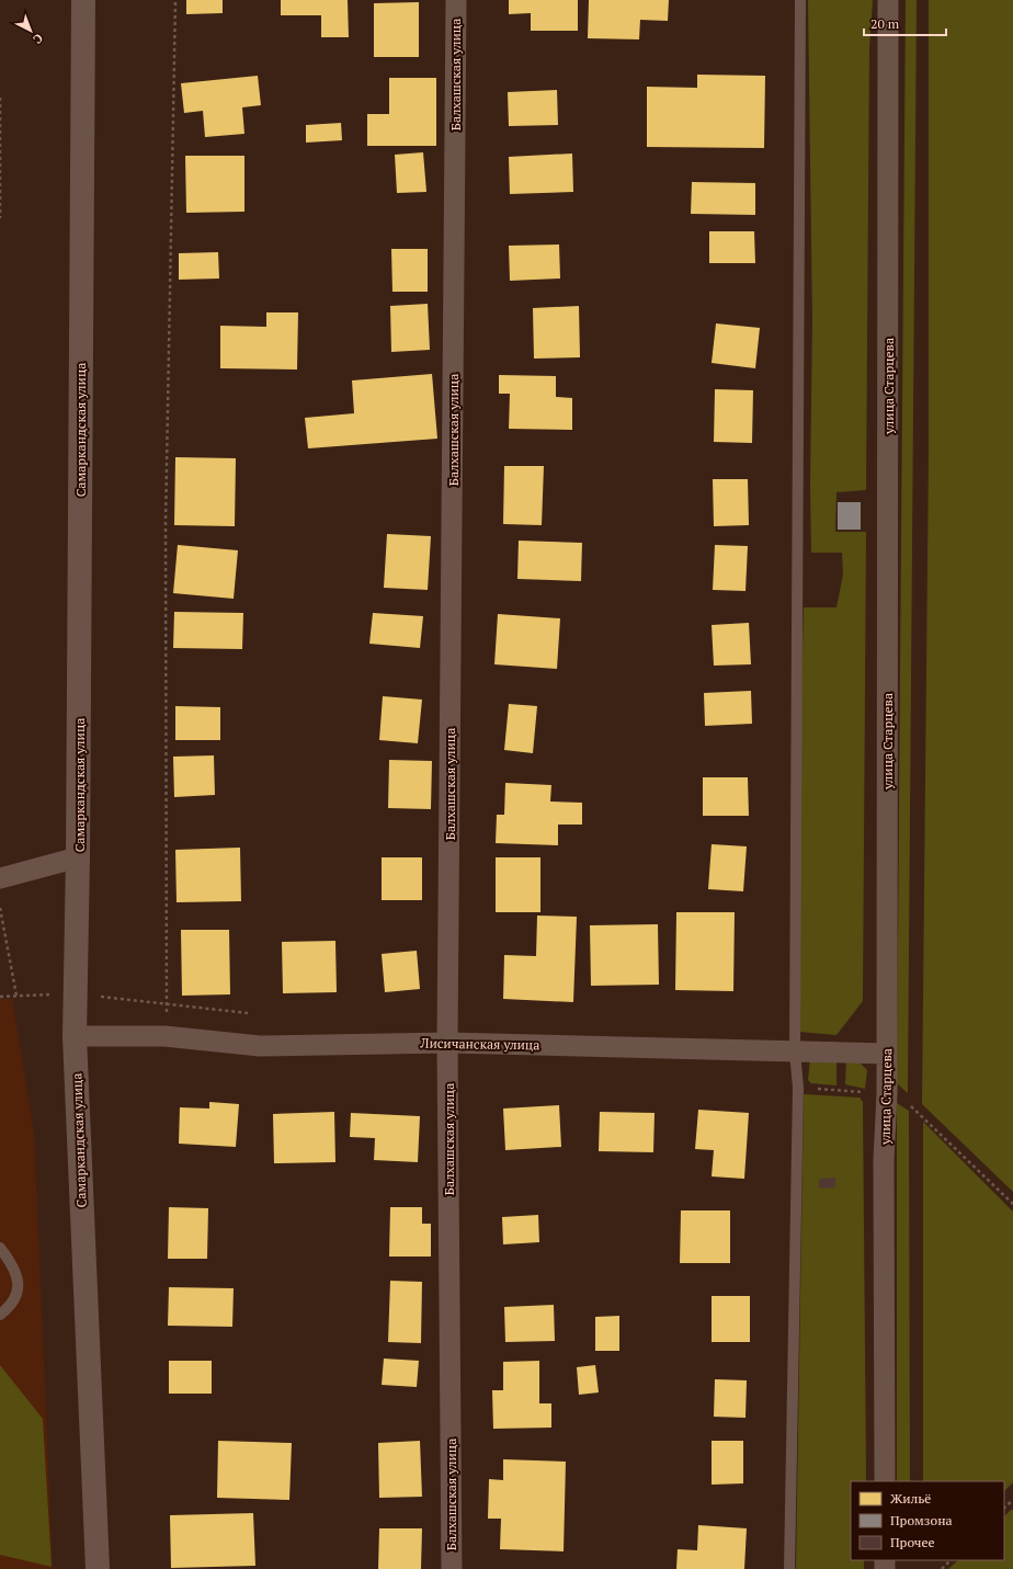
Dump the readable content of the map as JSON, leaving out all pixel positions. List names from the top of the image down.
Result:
{
  "streets": {
    "street": [
      "Балхашская улица",
      "улица Старцева",
      "Самаркандская улица",
      "Лисичанская улица"
    ]
  },
  "crossings": [
    ["Балхашская улица", "Лисичанская улица"],
    ["улица Старцева", "Лисичанская улица"],
    ["Самаркандская улица", "Лисичанская улица"]
  ],
  "legend": ["Жильё", "Промзона", "Прочее"],
  "scale_bar": "20 m",
  "north": "bottom right"
}
